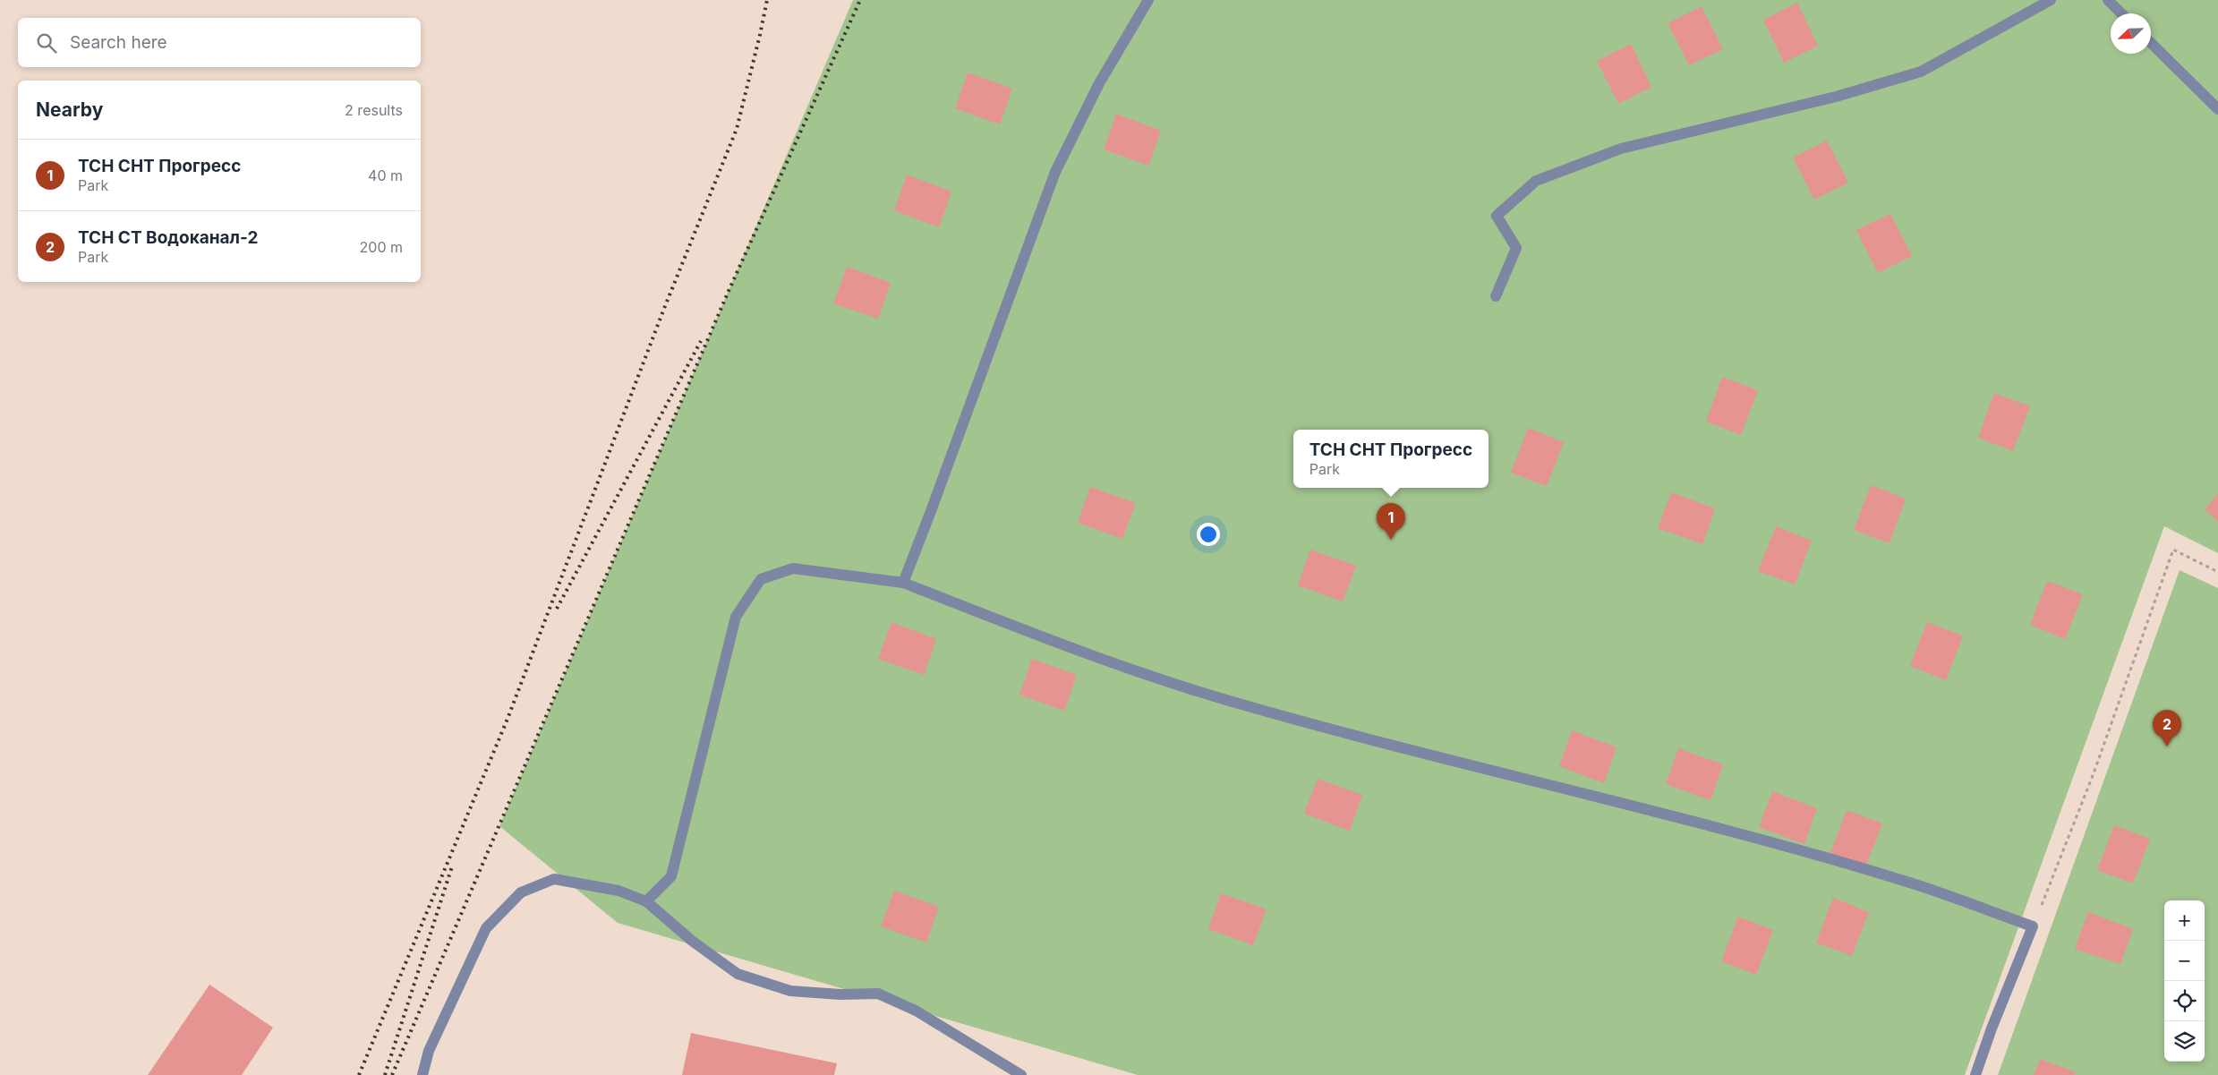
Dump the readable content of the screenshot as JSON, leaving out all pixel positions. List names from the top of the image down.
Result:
{
  "north": "bottom left",
  "page": {
    "search": "Search here",
    "heading": ["Nearby", "2 results"],
    "list": [
      {
        "mark": "1",
        "name": "ТСН СНТ Прогресс",
        "note": "Park",
        "value": "40 m"
      },
      {
        "mark": "2",
        "name": "ТСН СТ Водоканал-2",
        "note": "Park",
        "value": "200 m"
      }
    ],
    "popup": ["ТСН СНТ Прогресс", "Park"],
    "pins": ["1", "2"],
    "map_buttons": ["+", "−"]
  }
}
